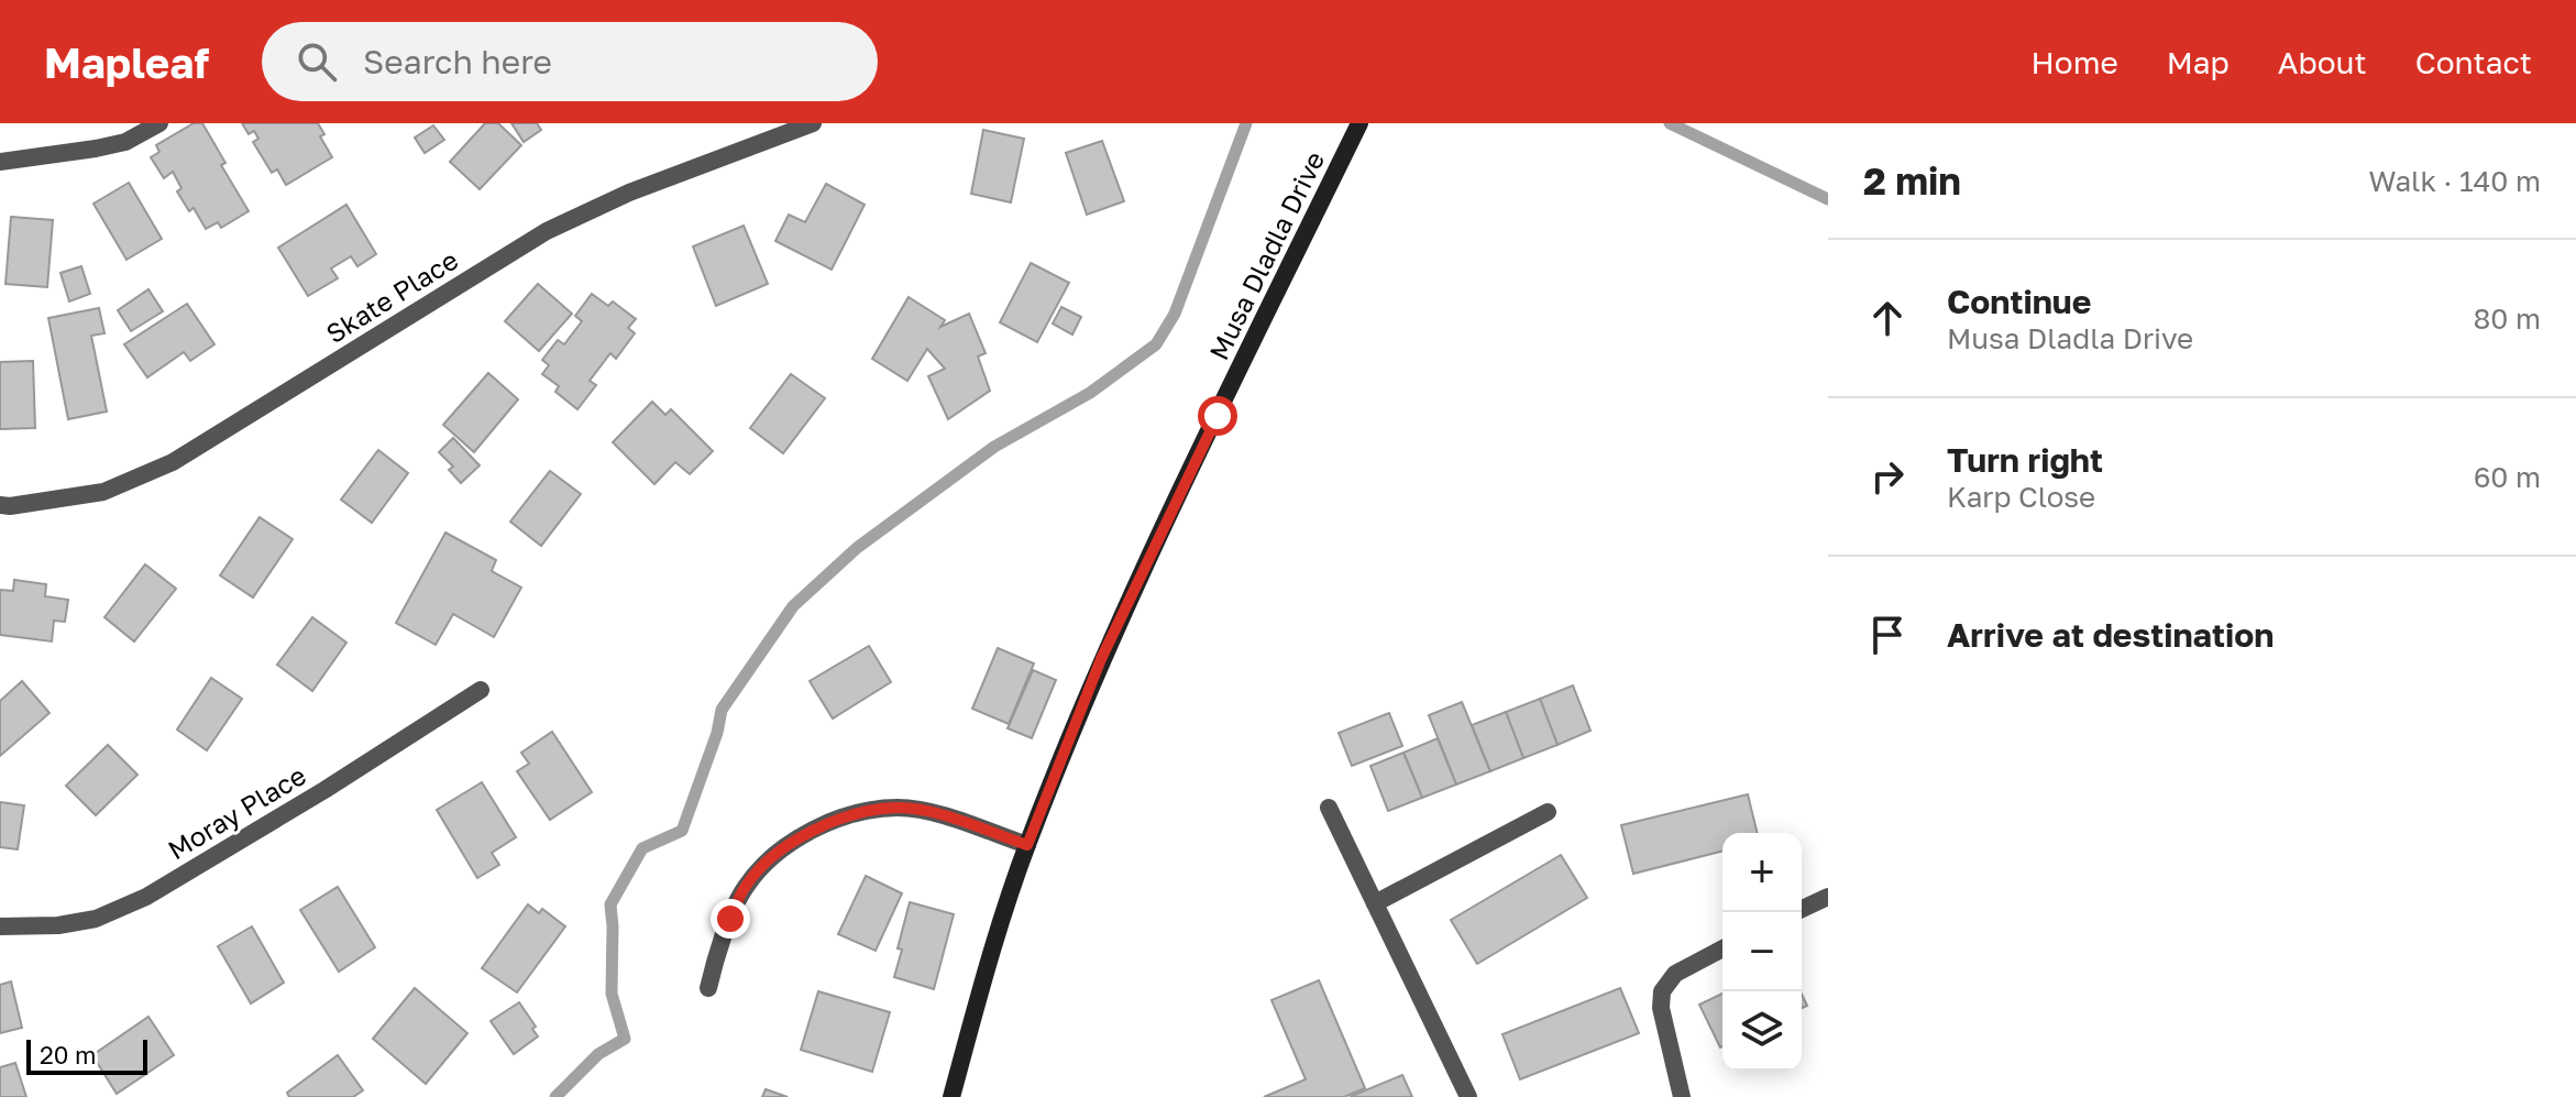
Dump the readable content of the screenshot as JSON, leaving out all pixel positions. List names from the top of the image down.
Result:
{
  "streets": {
    "street": ["Musa Dladla Drive", "Skate Place", "Moray Place"]
  },
  "scale_bar": "20 m",
  "page": {
    "header": "Mapleaf",
    "search": "Search here",
    "nav": [
      "Home",
      "Map",
      "About",
      "Contact"
    ],
    "heading": ["2 min", "Walk · 140 m"],
    "list": [
      ["Continue", "Musa Dladla Drive", "80 m"],
      ["Turn right", "Karp Close", "60 m"],
      "Arrive at destination"
    ],
    "map_buttons": ["+", "−"],
    "scale": "20 m"
  }
}
